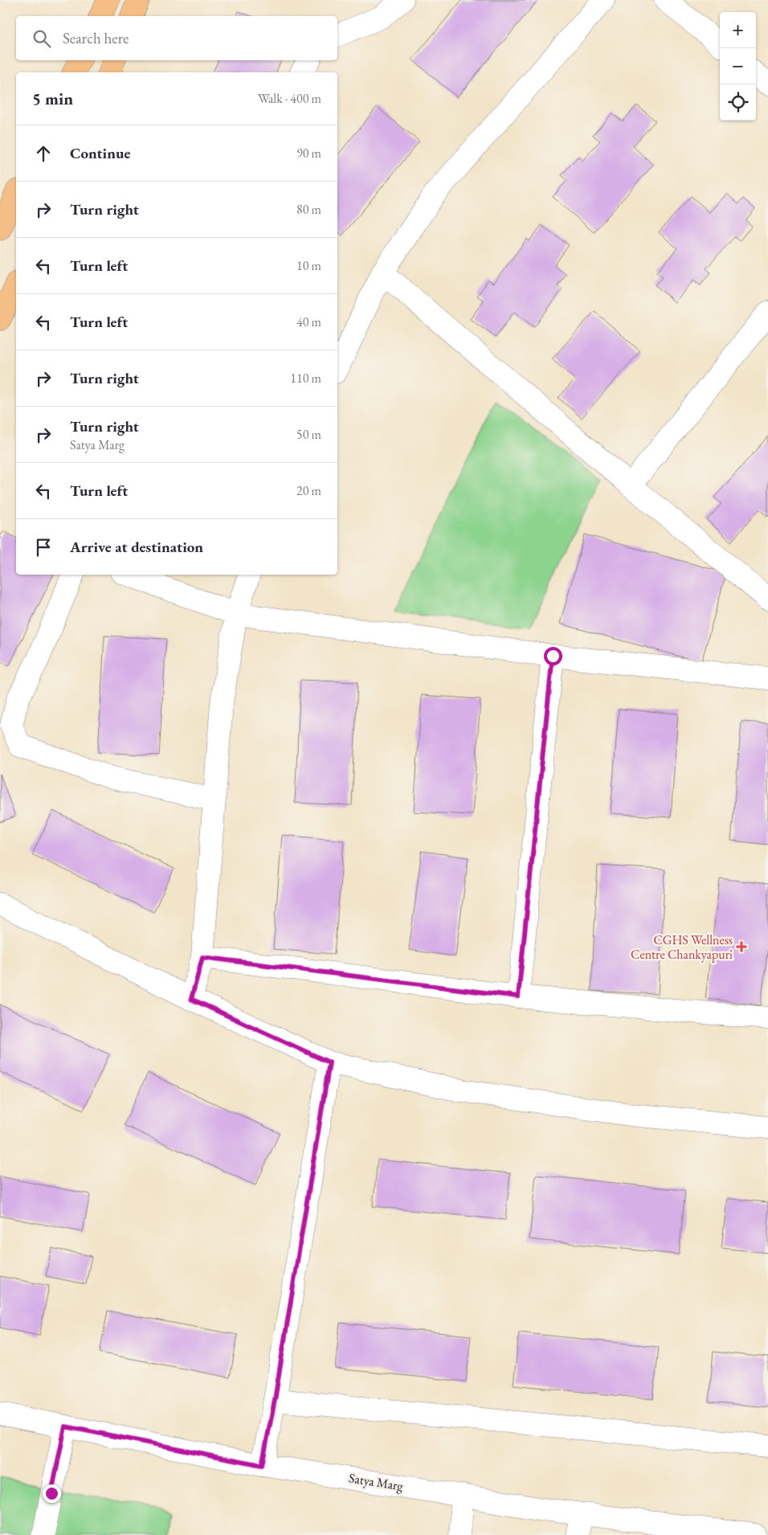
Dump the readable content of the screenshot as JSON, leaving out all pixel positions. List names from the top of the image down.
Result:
{
  "streets": {
    "street": ["Satya Marg"]
  },
  "places": {
    "health": ["CGHS Wellness Centre Chankyapuri"]
  },
  "page": {
    "map_buttons": ["+", "−"],
    "search": "Search here",
    "heading": ["5 min", "Walk · 400 m"],
    "list": [
      ["Continue", "90 m"],
      ["Turn right", "80 m"],
      ["Turn left", "10 m"],
      ["Turn left", "40 m"],
      ["Turn right", "110 m"],
      ["Turn right", "Satya Marg", "50 m"],
      ["Turn left", "20 m"],
      "Arrive at destination"
    ]
  }
}
